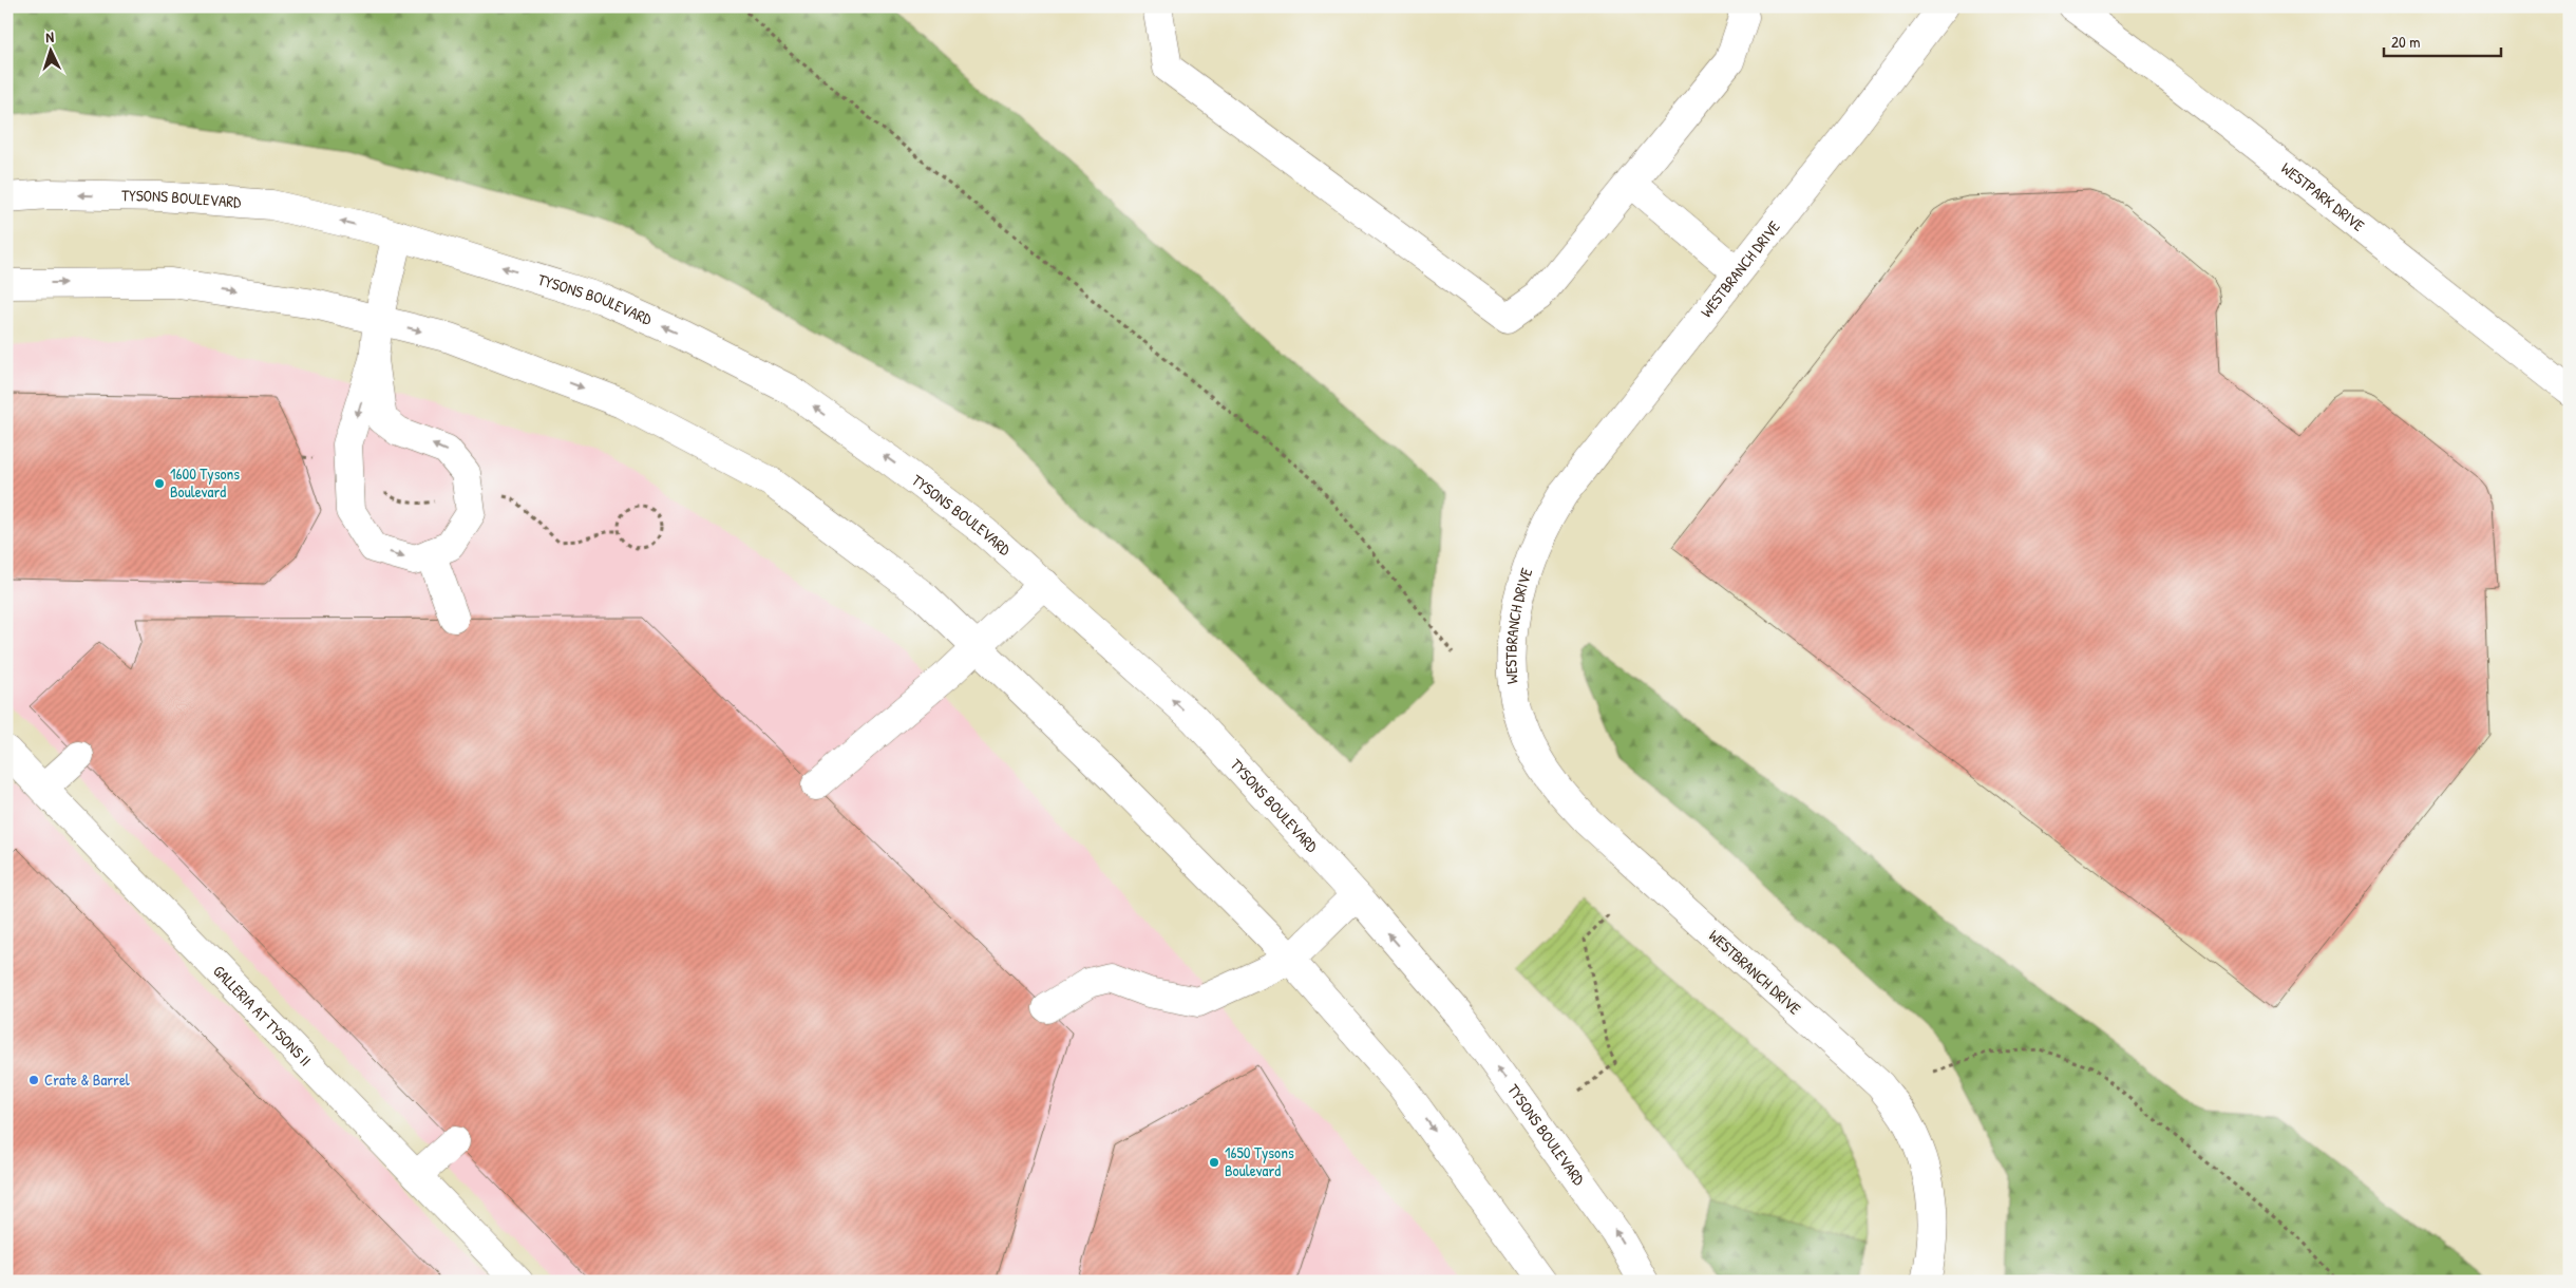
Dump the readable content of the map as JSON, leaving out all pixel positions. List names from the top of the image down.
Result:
{
  "streets": {
    "street": [
      "WESTPARK DRIVE",
      "TYSONS BOULEVARD",
      "WESTBRANCH DRIVE",
      "GALLERIA AT TYSONS II"
    ]
  },
  "places": ["1600 Tysons Boulevard", "Crate & Barrel", "1650 Tysons Boulevard"],
  "scale_bar": "20 m",
  "north": "top"
}
